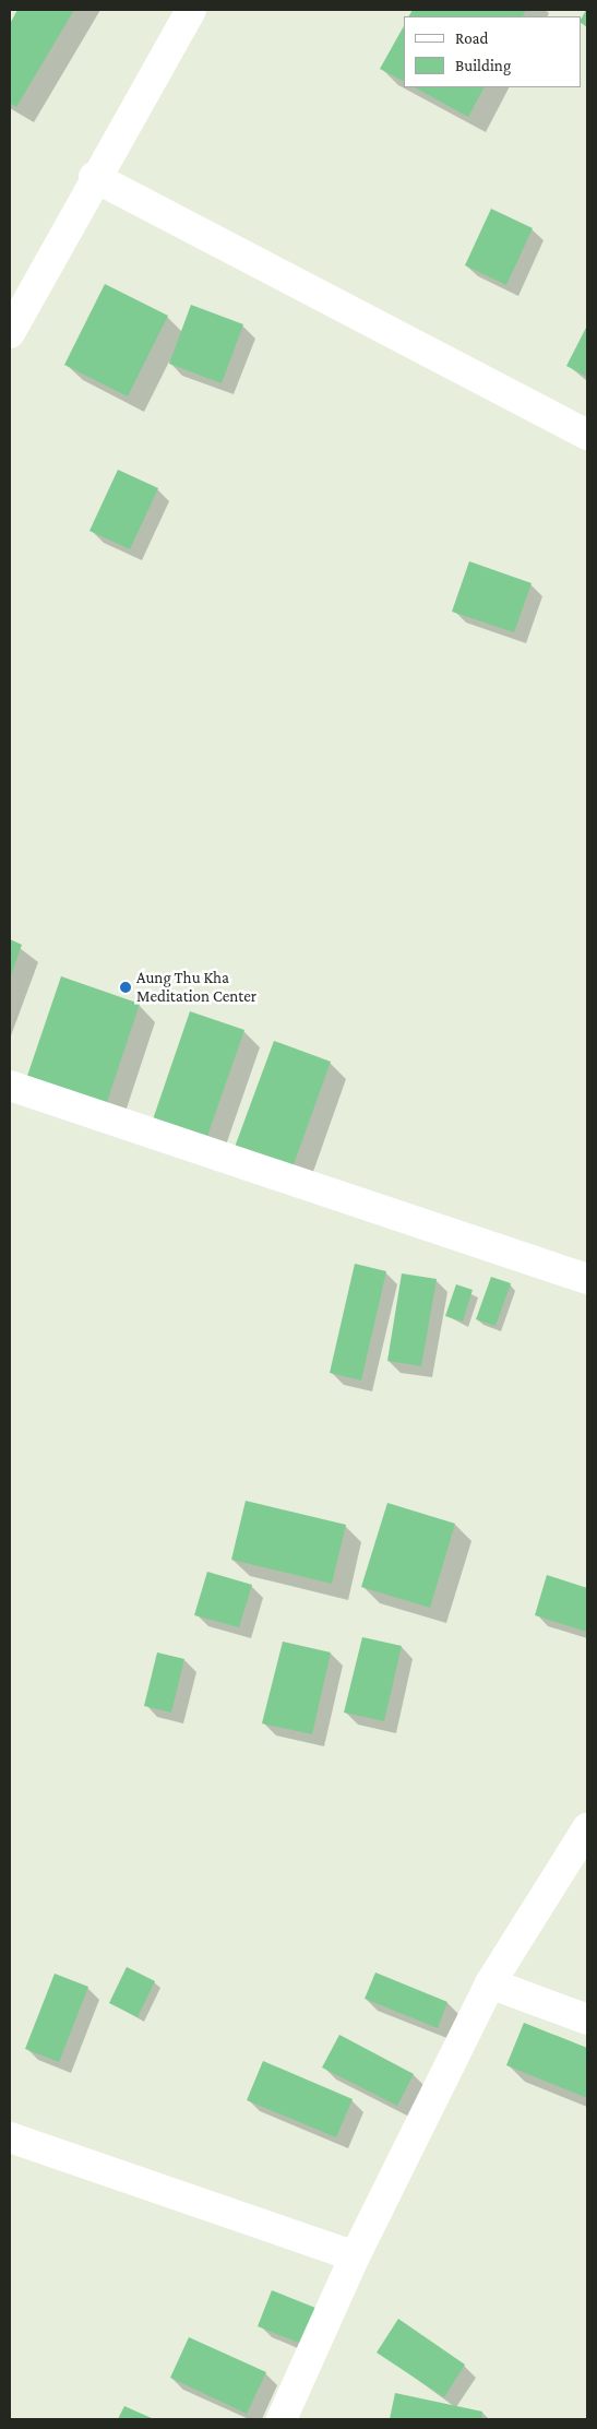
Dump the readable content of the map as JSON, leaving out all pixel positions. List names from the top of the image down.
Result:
{
  "places": ["Aung Thu Kha Meditation Center"],
  "legend": ["Road", "Building"]
}
